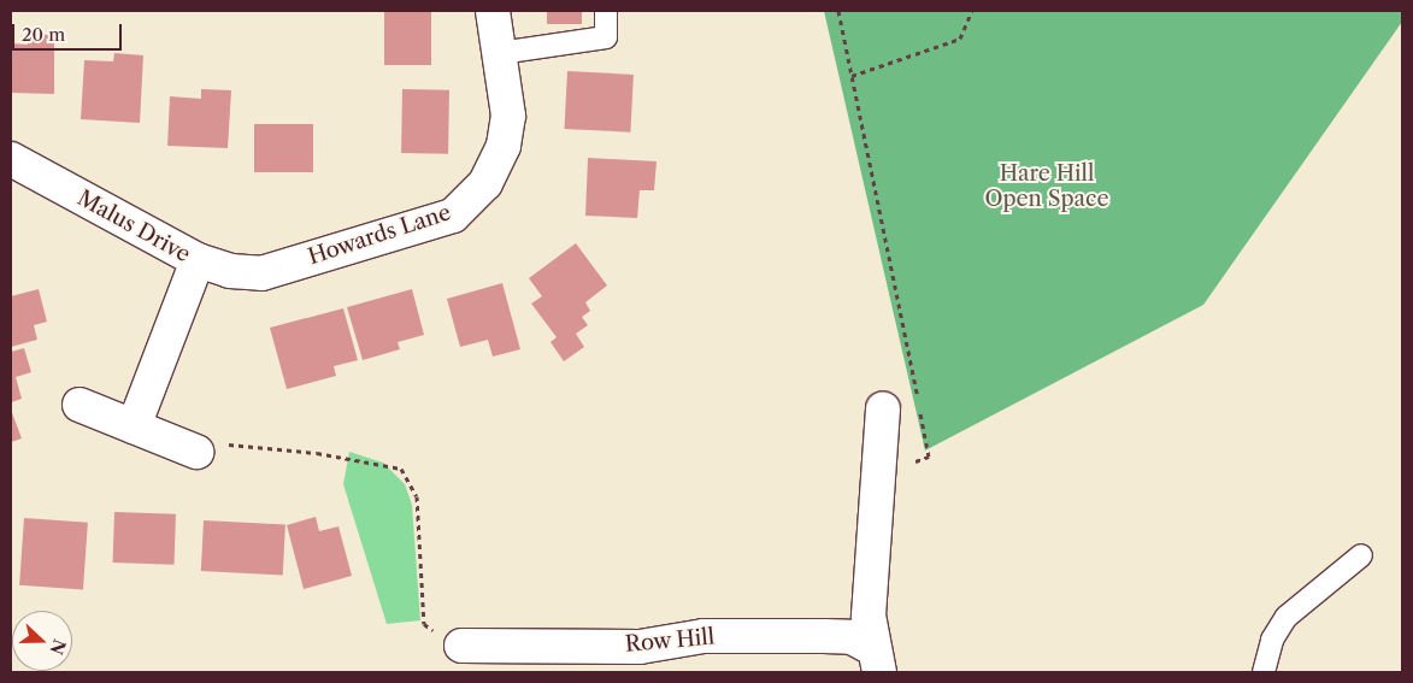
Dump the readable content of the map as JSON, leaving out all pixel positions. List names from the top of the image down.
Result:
{
  "streets": {
    "street": ["Malus Drive", "Howards Lane", "Row Hill"]
  },
  "crossings": [
    ["Malus Drive", "Howards Lane"]
  ],
  "parks": ["Hare Hill Open Space"],
  "scale_bar": "20 m",
  "north": "right"
}
